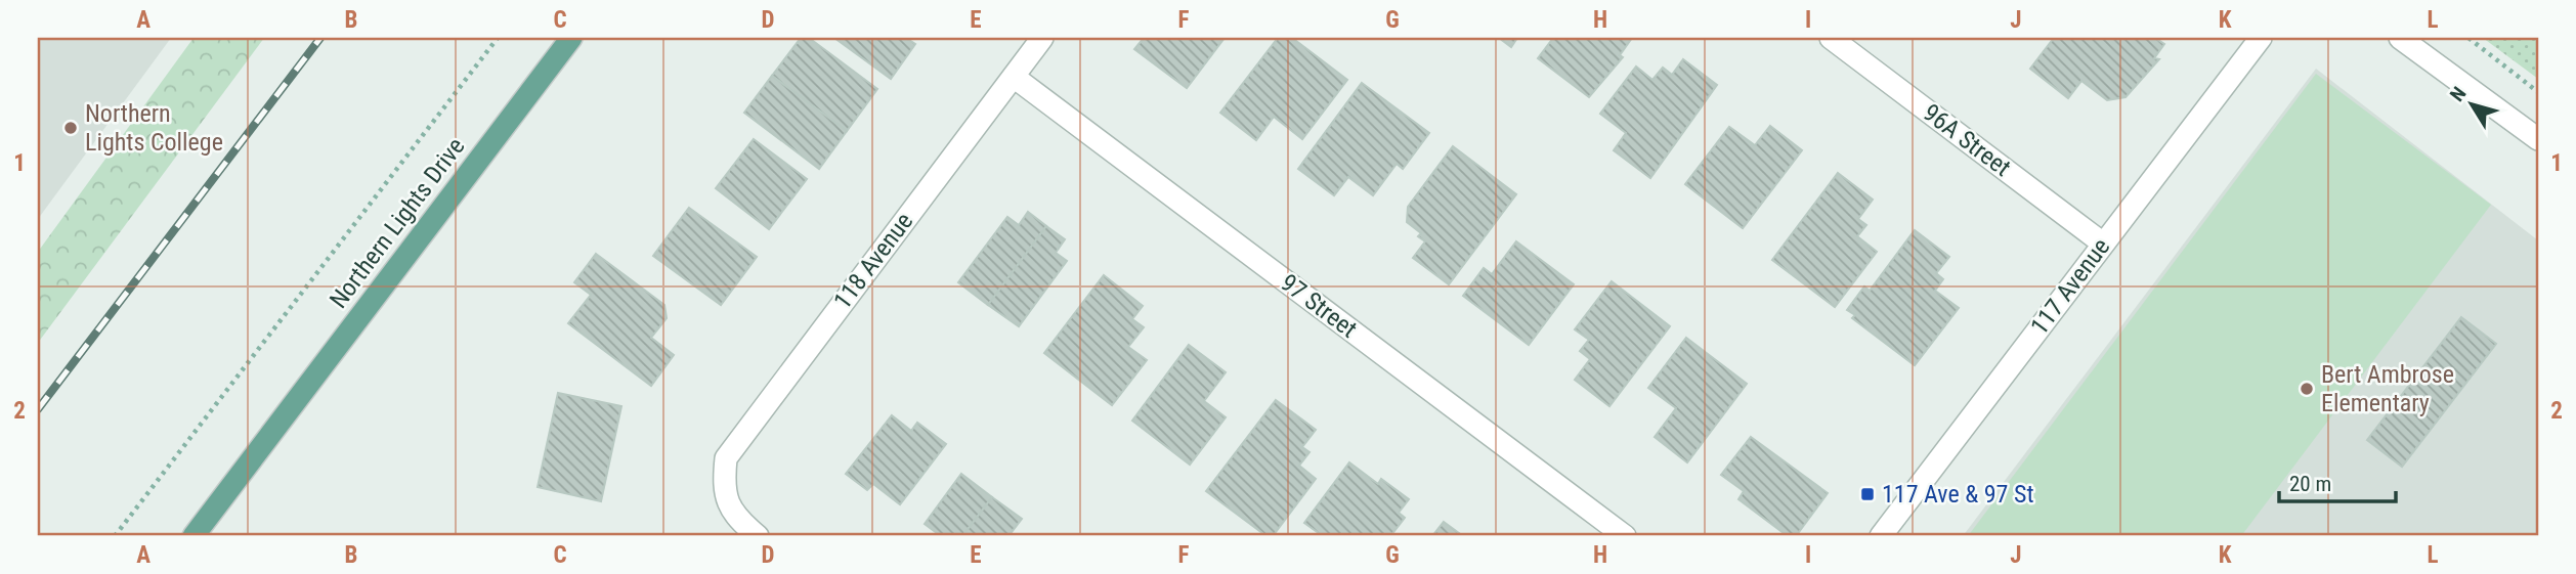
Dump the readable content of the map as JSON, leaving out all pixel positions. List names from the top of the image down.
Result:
{
  "streets": {
    "main road": ["Northern Lights Drive"],
    "street": [
      "96A Street",
      "118 Avenue",
      "117 Avenue",
      "97 Street"
    ]
  },
  "crossings": [
    ["96A Street", "117 Avenue"],
    ["118 Avenue", "97 Street"]
  ],
  "places": {
    "other": ["Northern Lights College", "Bert Ambrose Elementary"],
    "transit": ["117 Ave & 97 St"]
  },
  "scale_bar": "20 m",
  "north": "top left",
  "grid": {
    "columns": [
      "A",
      "B",
      "C",
      "D",
      "E",
      "F",
      "G",
      "H",
      "I",
      "J",
      "K",
      "L"
    ],
    "rows": ["1", "2"]
  }
}
